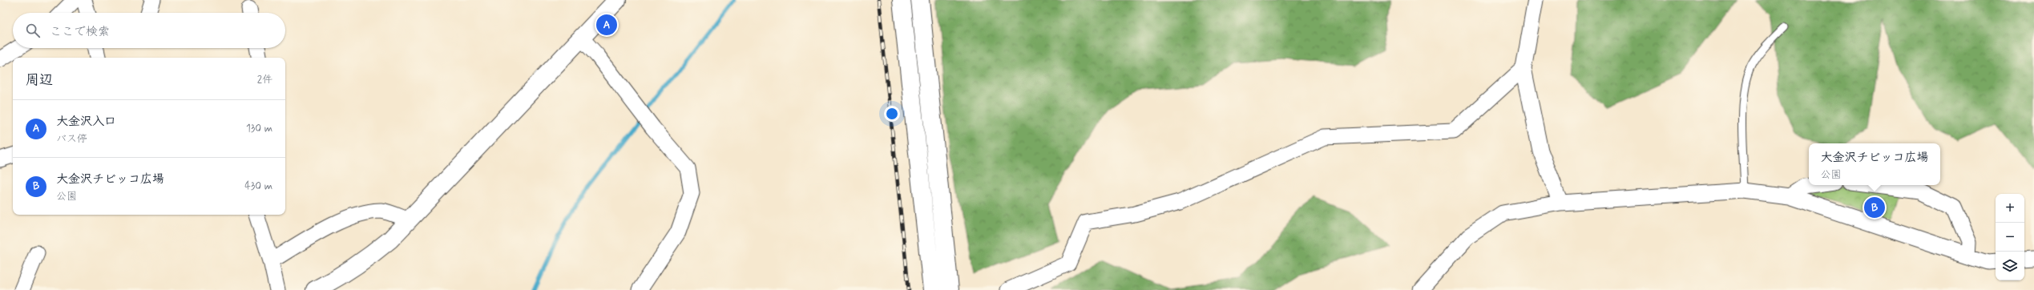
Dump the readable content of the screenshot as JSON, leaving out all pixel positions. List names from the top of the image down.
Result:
{
  "page": {
    "pins": ["A", "B"],
    "search": "ここで検索",
    "heading": ["周辺", "2件"],
    "list": [
      {
        "mark": "A",
        "name": "大金沢入口",
        "note": "バス停",
        "value": "130 m"
      },
      {
        "mark": "B",
        "name": "大金沢チビッコ広場",
        "note": "公園",
        "value": "430 m"
      }
    ],
    "popup": ["大金沢チビッコ広場", "公園"],
    "map_buttons": ["+", "−"]
  }
}
